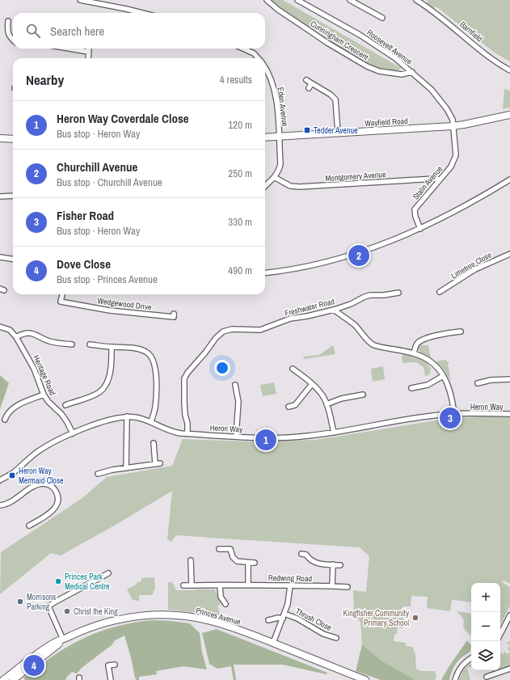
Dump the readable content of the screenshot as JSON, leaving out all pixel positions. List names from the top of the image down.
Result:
{
  "streets": {
    "street": [
      "Barnfield",
      "Cunningham Crescent",
      "Roosevelt Avenue",
      "Eden Avenue",
      "Wayfield Road",
      "Montgomery Avenue",
      "Stalin Avenue",
      "Limetree Close",
      "Wedgewood Drive",
      "Freshwater Road",
      "Heritage Road",
      "Heron Way",
      "Redwing Road",
      "Princes Avenue",
      "Thrush Close"
    ]
  },
  "crossings": [
    ["Cunningham Crescent", "Roosevelt Avenue"],
    ["Roosevelt Avenue", "Wayfield Road"],
    ["Roosevelt Avenue", "Stalin Avenue"],
    ["Eden Avenue", "Wayfield Road"],
    ["Wayfield Road", "Stalin Avenue"],
    ["Montgomery Avenue", "Stalin Avenue"],
    ["Freshwater Road", "Heron Way"],
    ["Heritage Road", "Heron Way"]
  ],
  "places": {
    "transit": ["Tedder Avenue", "Heron Way Mermaid Close"],
    "other": [
      "Princes Park Medical Centre",
      "Morrisons Parking",
      "Christ the King",
      "Kingfisher Community Primary School"
    ]
  },
  "page": {
    "search": "Search here",
    "heading": ["Nearby", "4 results"],
    "list": [
      {
        "mark": "1",
        "name": "Heron Way Coverdale Close",
        "note": "Bus stop · Heron Way",
        "value": "120 m"
      },
      {
        "mark": "2",
        "name": "Churchill Avenue",
        "note": "Bus stop · Churchill Avenue",
        "value": "250 m"
      },
      {
        "mark": "3",
        "name": "Fisher Road",
        "note": "Bus stop · Heron Way",
        "value": "330 m"
      },
      {
        "mark": "4",
        "name": "Dove Close",
        "note": "Bus stop · Princes Avenue",
        "value": "490 m"
      }
    ],
    "pins": [
      "2",
      "3",
      "1",
      "4"
    ],
    "map_buttons": ["+", "−"]
  }
}
